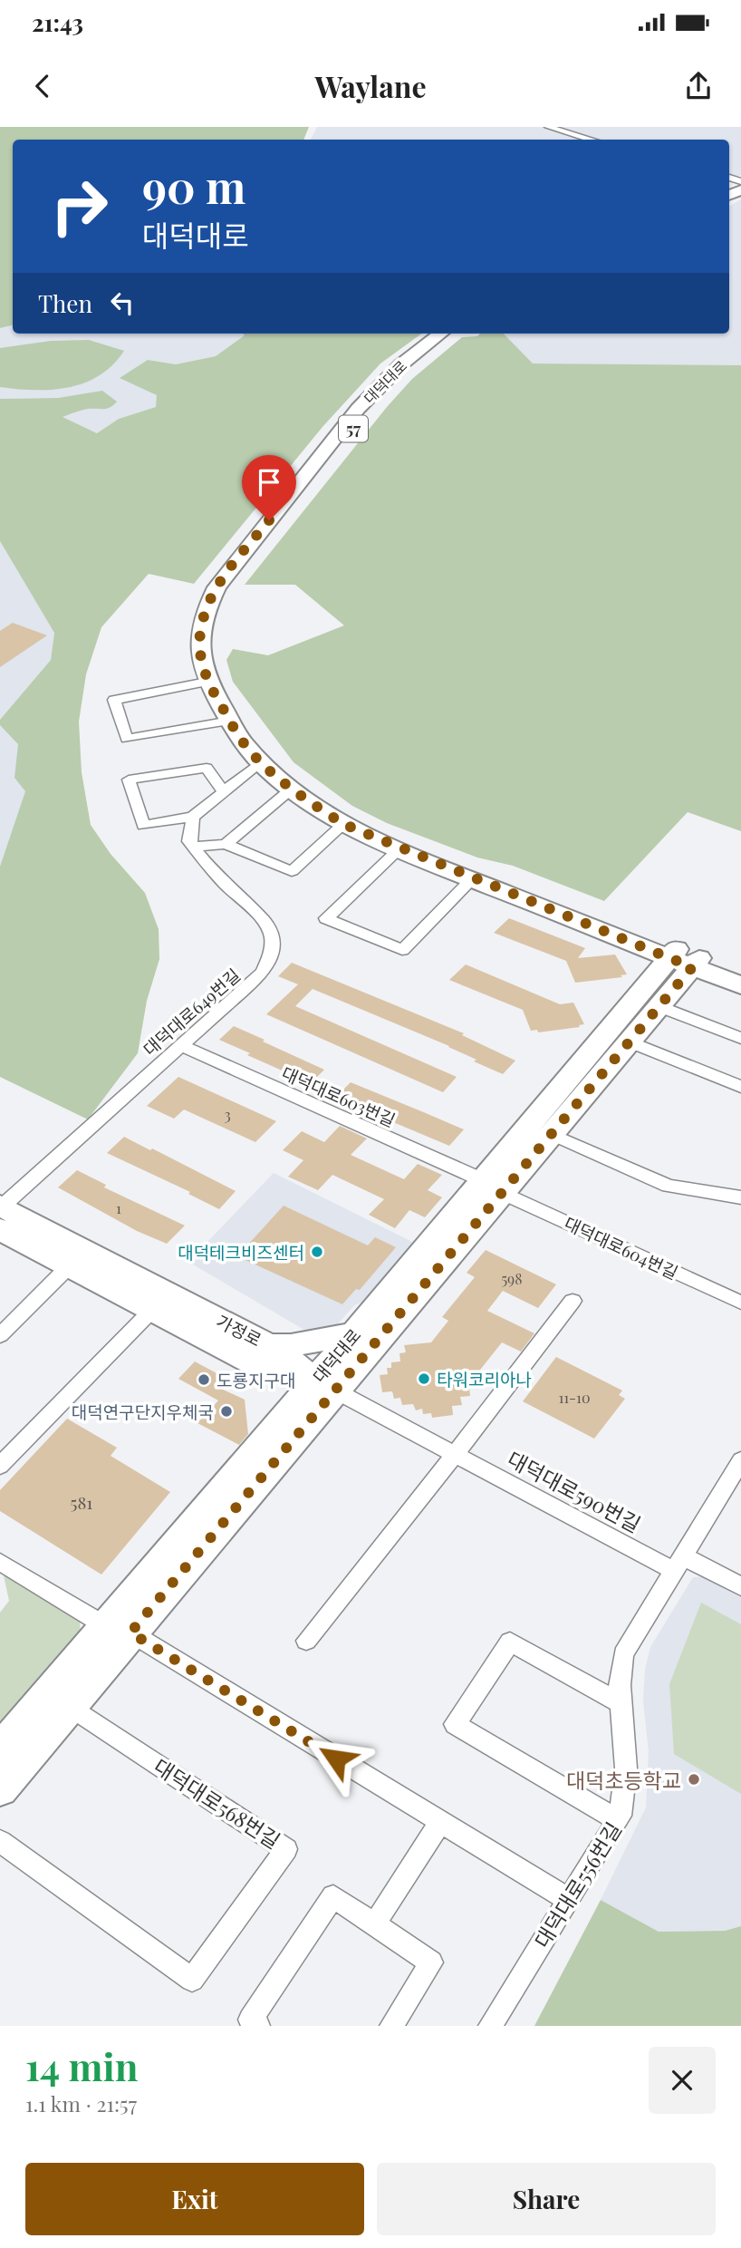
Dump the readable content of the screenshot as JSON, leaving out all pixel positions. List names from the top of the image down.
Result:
{
  "streets": {
    "main road": ["대덕대로", "57", "가정로"],
    "street": [
      "대덕대로649번길",
      "대덕대로603번길",
      "대덕대로604번길",
      "대덕대로590번길",
      "대덕대로568번길",
      "대덕대로556번길"
    ]
  },
  "crossings": [
    ["대덕대로", "대덕대로603번길"],
    ["대덕대로", "대덕대로604번길"],
    ["대덕대로", "가정로"],
    ["대덕대로", "대덕대로590번길"],
    ["대덕대로", "대덕대로568번길"],
    ["대덕대로649번길", "대덕대로603번길"],
    ["대덕대로649번길", "가정로"],
    ["대덕대로603번길", "대덕대로604번길"],
    ["가정로", "대덕대로590번길"],
    ["대덕대로590번길", "대덕대로556번길"]
  ],
  "places": [
    "대덕테크비즈센터",
    "타워코리아나",
    "도룡지구대",
    "대덕연구단지우체국",
    "대덕초등학교"
  ],
  "house_numbers": [
    "3",
    "1",
    "598",
    "11-10",
    "581"
  ],
  "page": {
    "status": "21:43",
    "header": "Waylane",
    "turn": ["90 m", "대덕대로"],
    "then": "Then",
    "heading": ["14 min", "1.1 km · 21:57"],
    "buttons": ["Exit", "Share"]
  }
}
